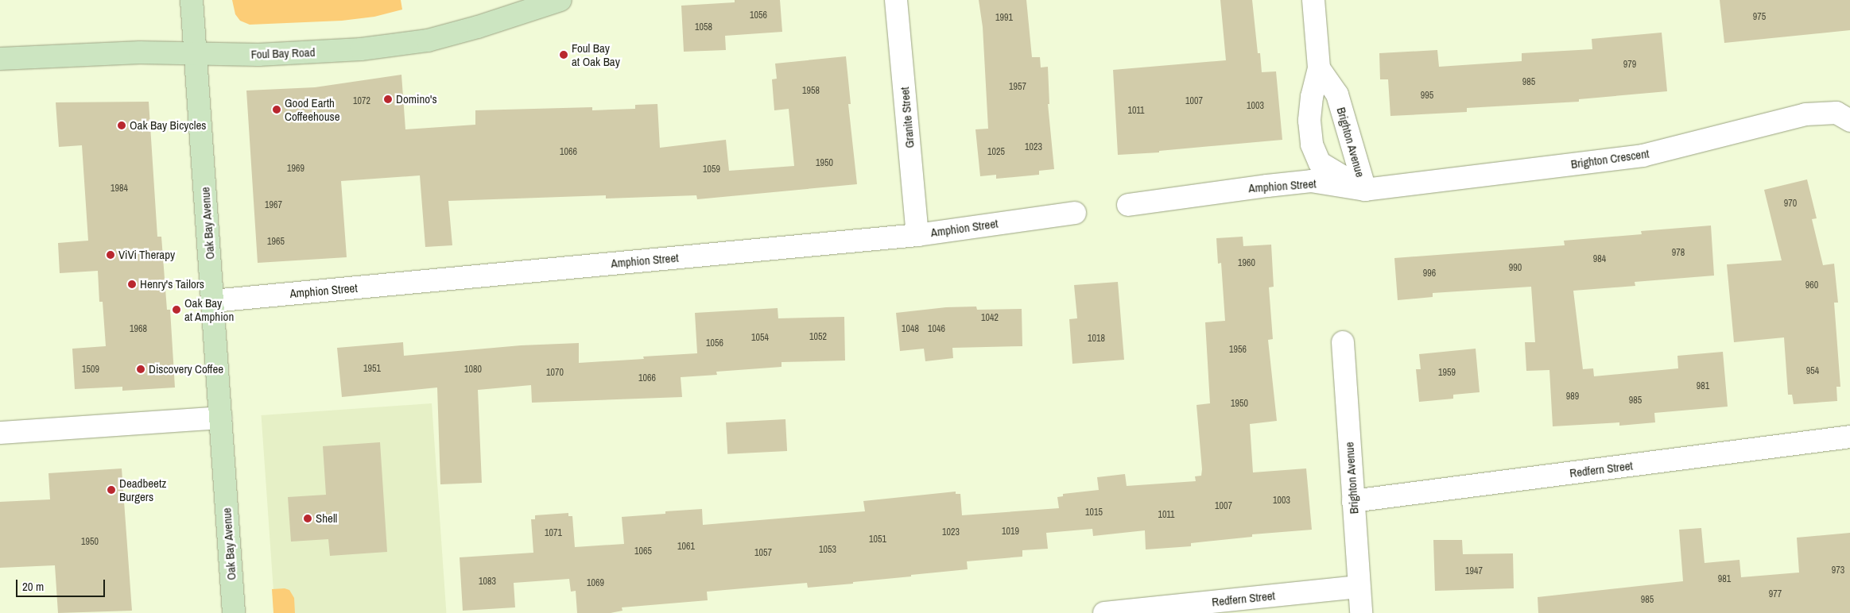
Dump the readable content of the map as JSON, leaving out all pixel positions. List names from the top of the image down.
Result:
{
  "streets": {
    "main road": ["Foul Bay Road", "Oak Bay Avenue"],
    "street": [
      "Granite Street",
      "Brighton Avenue",
      "Brighton Crescent",
      "Amphion Street",
      "Redfern Street"
    ]
  },
  "crossings": [
    ["Foul Bay Road", "Oak Bay Avenue"],
    ["Granite Street", "Amphion Street"],
    ["Brighton Avenue", "Brighton Crescent"],
    ["Brighton Avenue", "Amphion Street"],
    ["Brighton Avenue", "Redfern Street"],
    ["Brighton Crescent", "Amphion Street"],
    ["Amphion Street", "Oak Bay Avenue"]
  ],
  "places": [
    "Foul Bay at Oak Bay",
    "Domino's",
    "Good Earth Coffeehouse",
    "Oak Bay Bicycles",
    "ViVi Therapy",
    "Henry's Tailors",
    "Oak Bay at Amphion",
    "Discovery Coffee",
    "Deadbeetz Burgers",
    "Shell"
  ],
  "house_numbers": [
    "1056",
    "975",
    "1991",
    "1058",
    "979",
    "985",
    "1957",
    "1958",
    "995",
    "1072",
    "1007",
    "1003",
    "1011",
    "1023",
    "1066",
    "1025",
    "1950",
    "1969",
    "1059",
    "1984",
    "970",
    "1967",
    "1965",
    "978",
    "984",
    "1960",
    "990",
    "996",
    "960",
    "1042",
    "1968",
    "1048",
    "1046",
    "1052",
    "1054",
    "1018",
    "1056",
    "1956",
    "1951",
    "1509",
    "1080",
    "954",
    "1070",
    "1959",
    "1066",
    "981",
    "989",
    "985",
    "1950",
    "1003",
    "1007",
    "1015",
    "1011",
    "1019",
    "1023",
    "1071",
    "1051",
    "1950",
    "1061",
    "1053",
    "1065",
    "1057",
    "973",
    "1947",
    "981",
    "1083",
    "1069",
    "977",
    "985"
  ],
  "scale_bar": "20 m"
}
